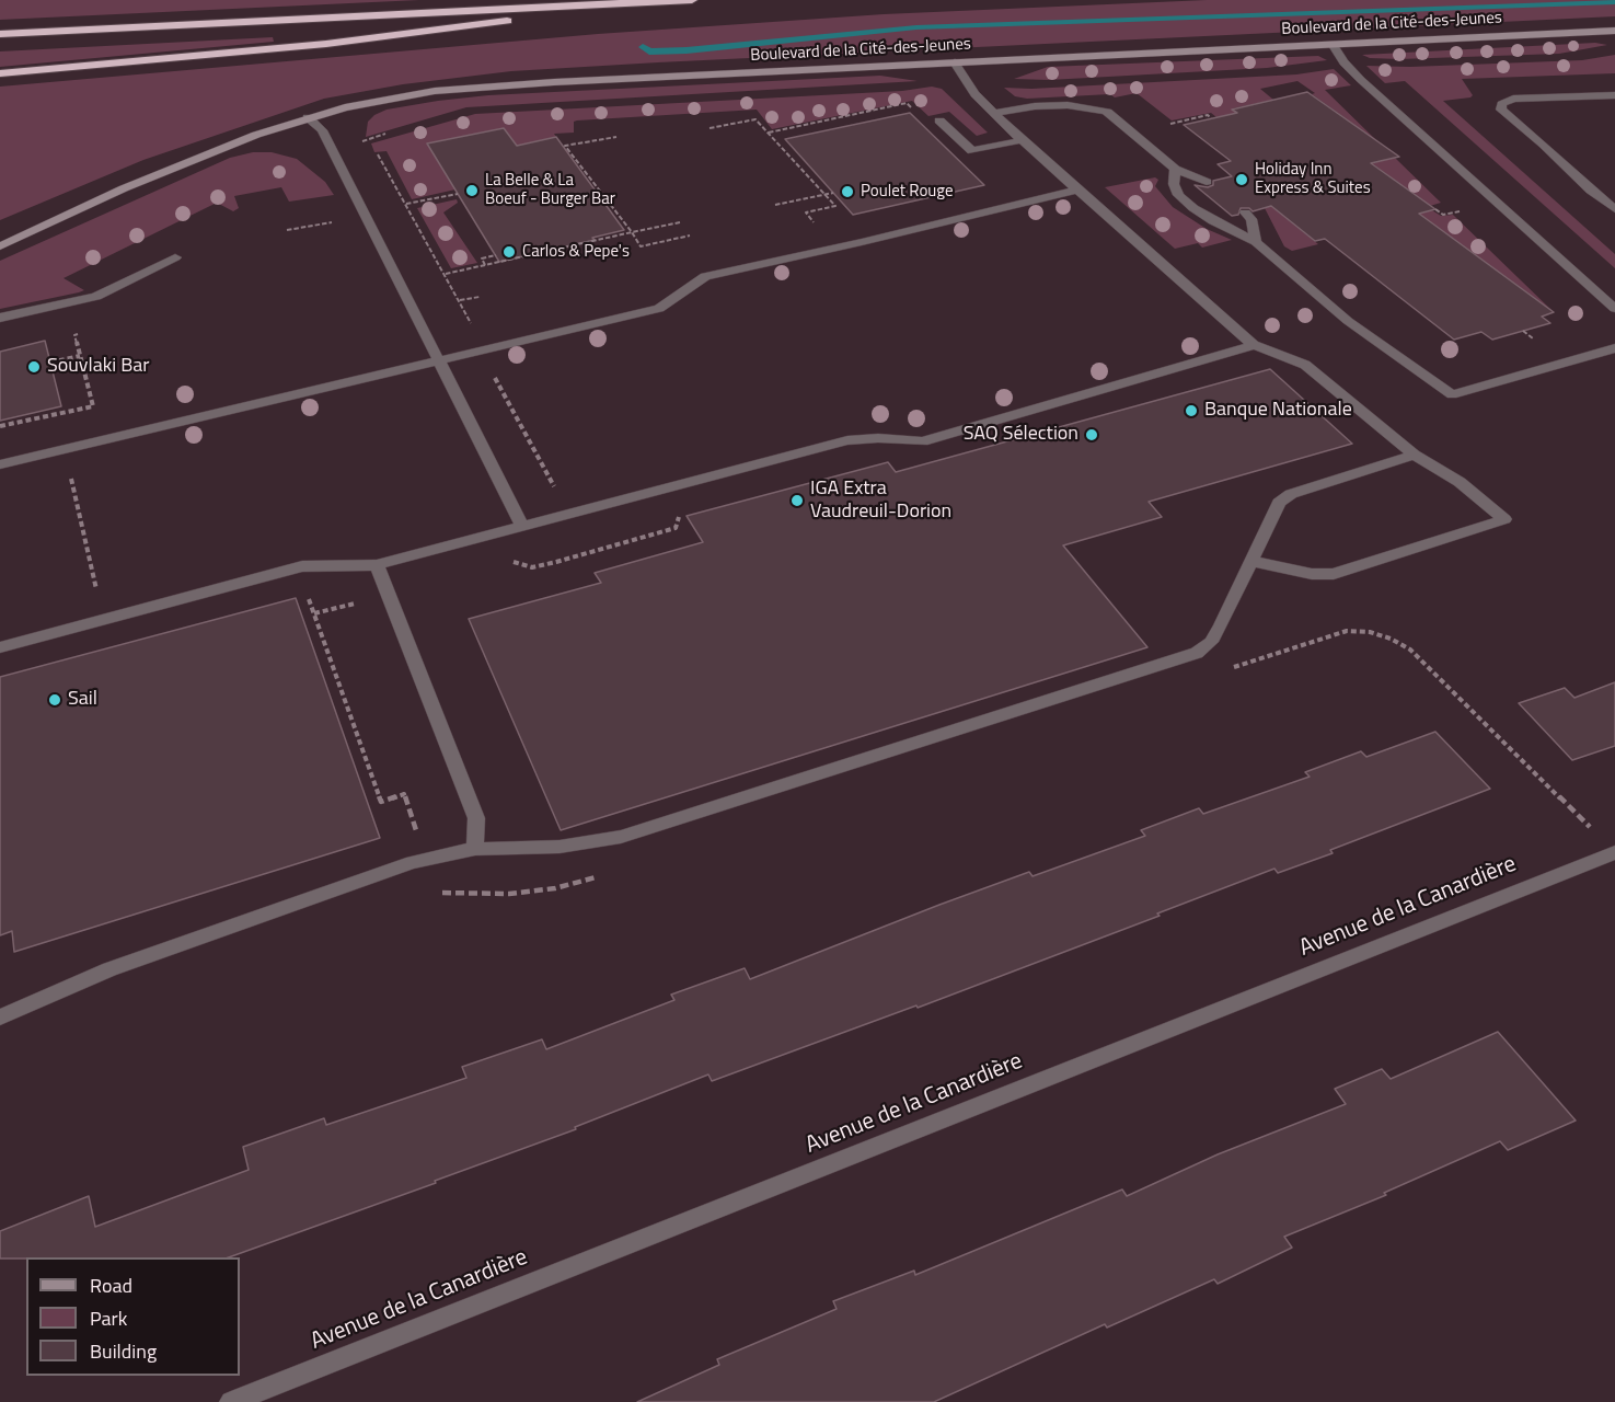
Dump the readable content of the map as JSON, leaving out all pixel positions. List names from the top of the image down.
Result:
{
  "streets": {
    "street": ["Boulevard de la Cité-des-Jeunes", "Avenue de la Canardière"]
  },
  "places": [
    "Holiday Inn Express & Suites",
    "La Belle & La Boeuf - Burger Bar",
    "Poulet Rouge",
    "Carlos & Pepe's",
    "Souvlaki Bar",
    "Banque Nationale",
    "SAQ Sélection",
    "IGA Extra Vaudreuil-Dorion",
    "Sail"
  ],
  "legend": ["Road", "Park", "Building"]
}
